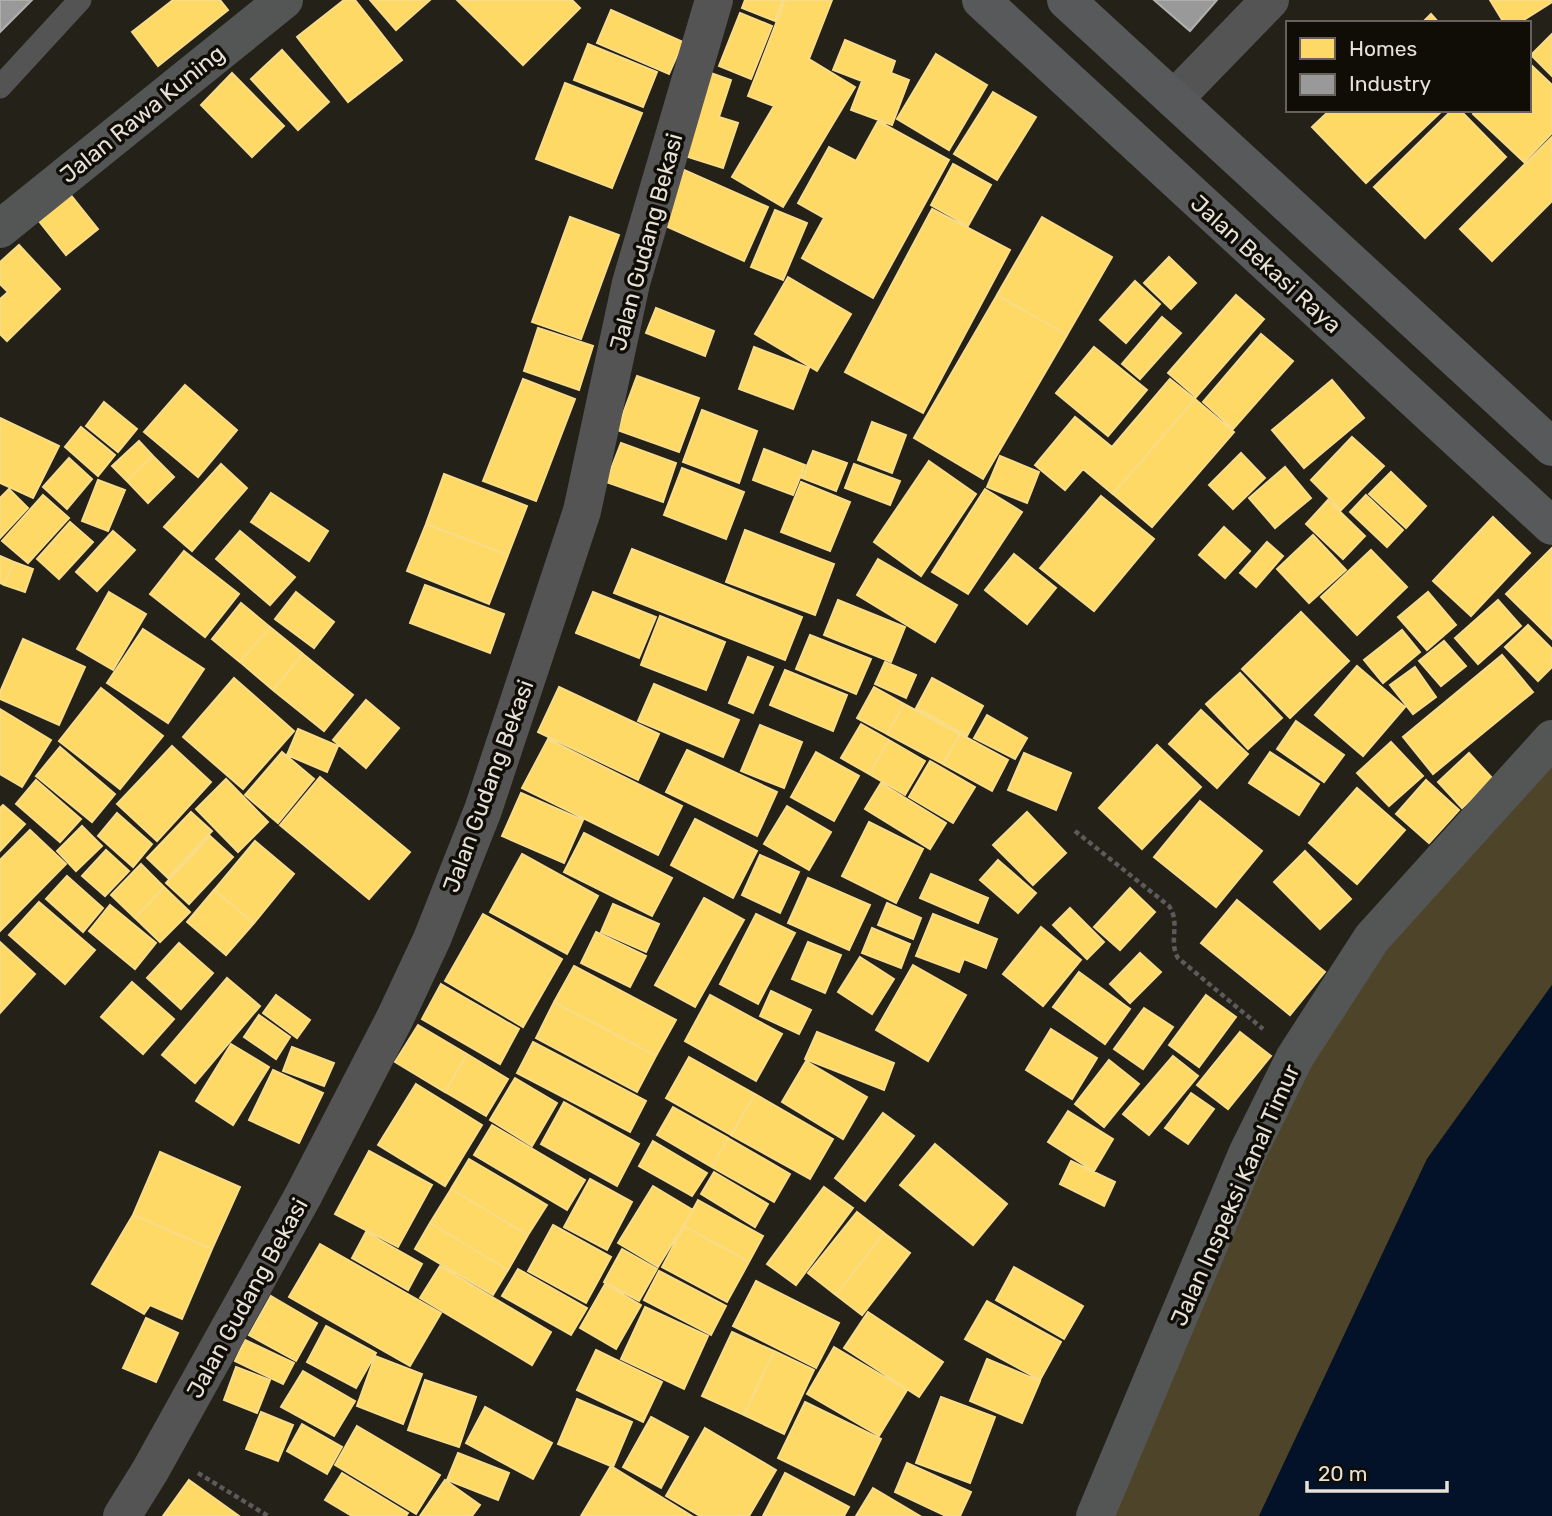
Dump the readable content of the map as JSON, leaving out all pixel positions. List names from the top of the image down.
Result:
{
  "streets": {
    "highway": ["Jalan Bekasi Raya"],
    "street": ["Jalan Rawa Kuning", "Jalan Gudang Bekasi", "Jalan Inspeksi Kanal Timur"]
  },
  "legend": ["Homes", "Industry"],
  "scale_bar": "20 m"
}
